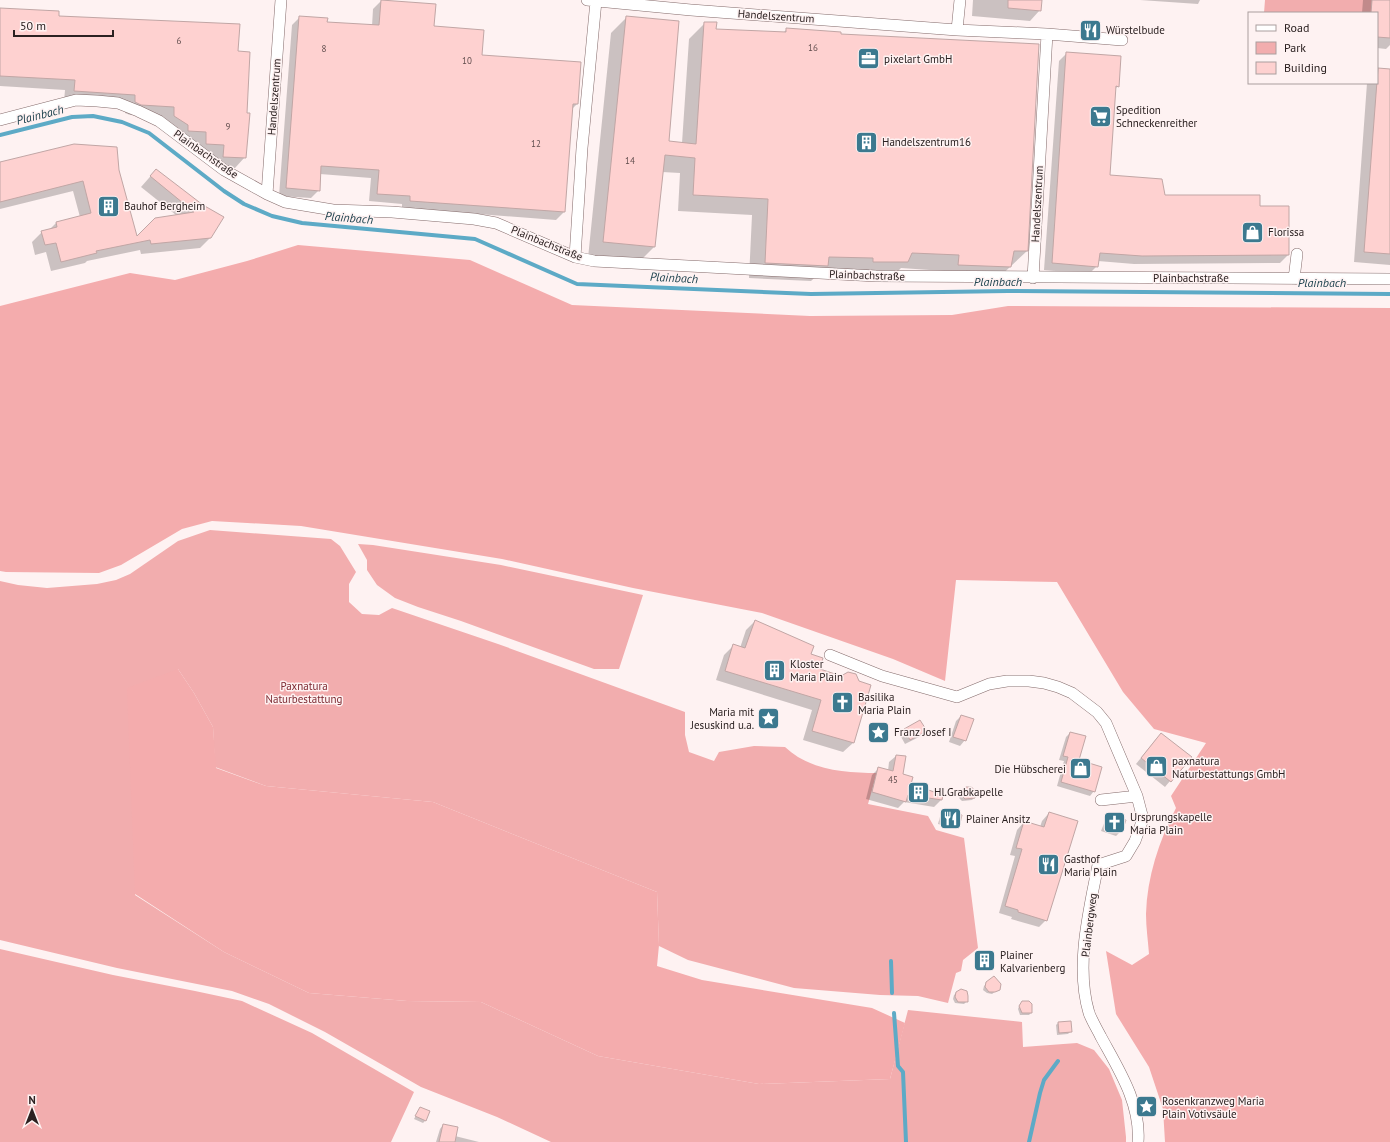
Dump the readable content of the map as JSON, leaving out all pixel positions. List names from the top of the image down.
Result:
{
  "streets": {
    "street": ["Handelszentrum", "Plainbachstraße", "Plainbergweg"]
  },
  "crossings": [
    ["Handelszentrum", "Plainbachstraße"]
  ],
  "water": ["Plainbach"],
  "parks": ["Paxnatura Naturbestattung"],
  "places": {
    "restaurant": ["Würstelbude", "Plainer Ansitz", "Gasthof Maria Plain"],
    "office": ["pixelart GmbH"],
    "supermarket": ["Spedition Schneckenreither"],
    "building": [
      "Handelszentrum16",
      "Bauhof Bergheim",
      "Kloster Maria Plain",
      "Hl.Grabkapelle",
      "Plainer Kalvarienberg"
    ],
    "shop": ["Florissa", "paxnatura Naturbestattungs GmbH", "Die Hübscherei"],
    "church": ["Basilika Maria Plain", "Ursprungskapelle Maria Plain"],
    "place": ["Maria mit Jesuskind u.a.", "Franz Josef I", "Rosenkranzweg Maria Plain Votivsäule"]
  },
  "house_numbers": [
    "6",
    "16",
    "8",
    "10",
    "9",
    "12",
    "14",
    "45"
  ],
  "legend": ["Road", "Park", "Building"],
  "scale_bar": "50 m",
  "north": "top"
}
